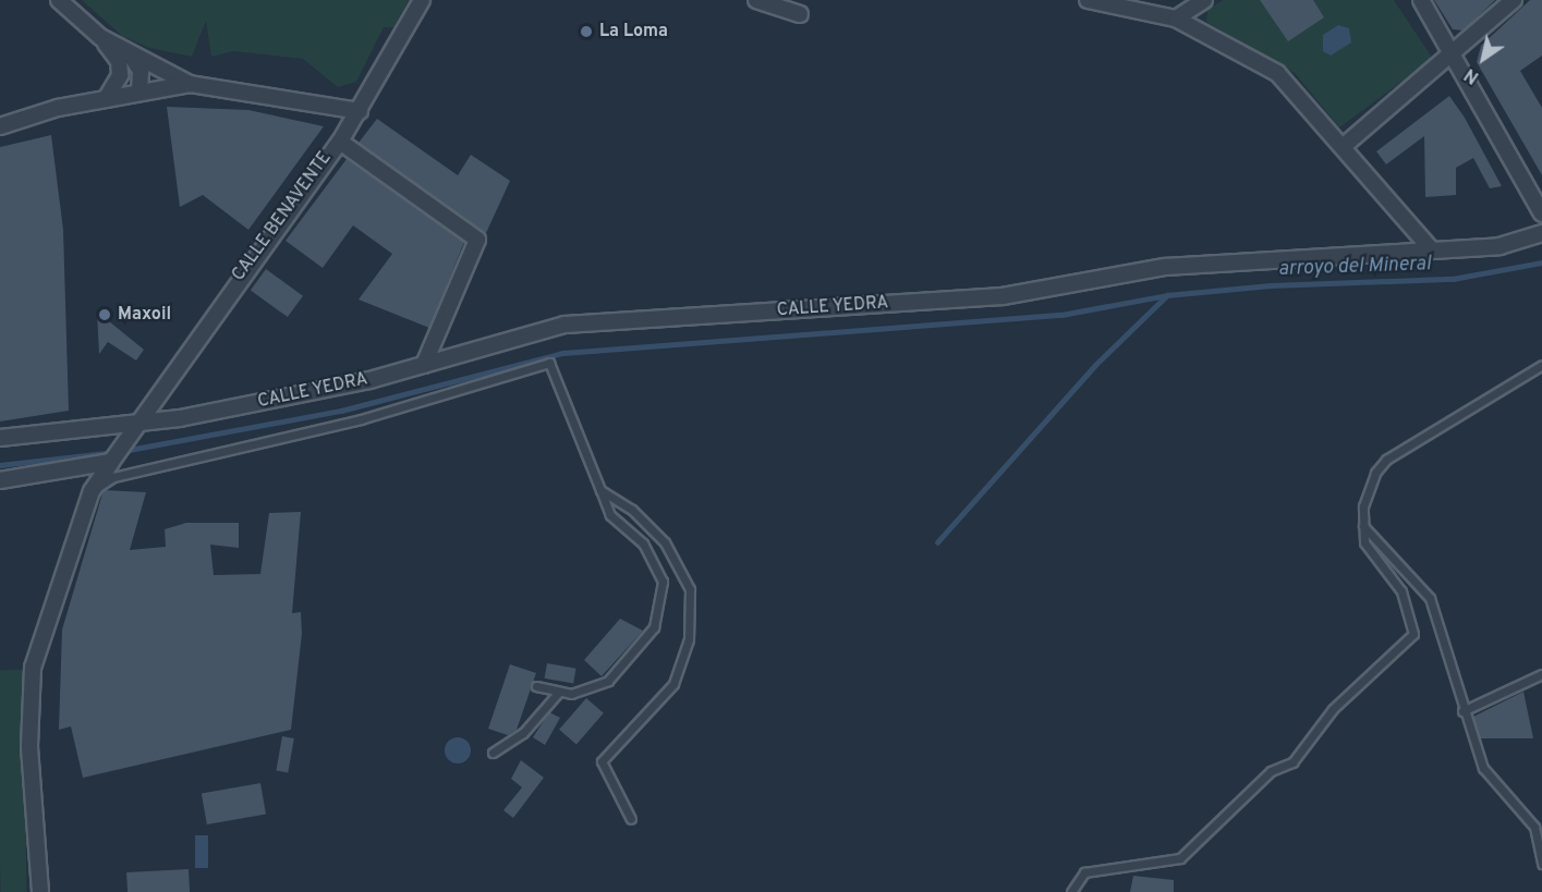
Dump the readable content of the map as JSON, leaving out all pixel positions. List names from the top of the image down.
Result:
{
  "streets": {
    "street": ["CALLE BENAVENTE", "CALLE YEDRA"]
  },
  "crossings": [
    ["CALLE BENAVENTE", "CALLE YEDRA"]
  ],
  "water": ["arroyo del Mineral"],
  "places": ["La Loma", "Maxoil"],
  "north": "bottom left"
}
